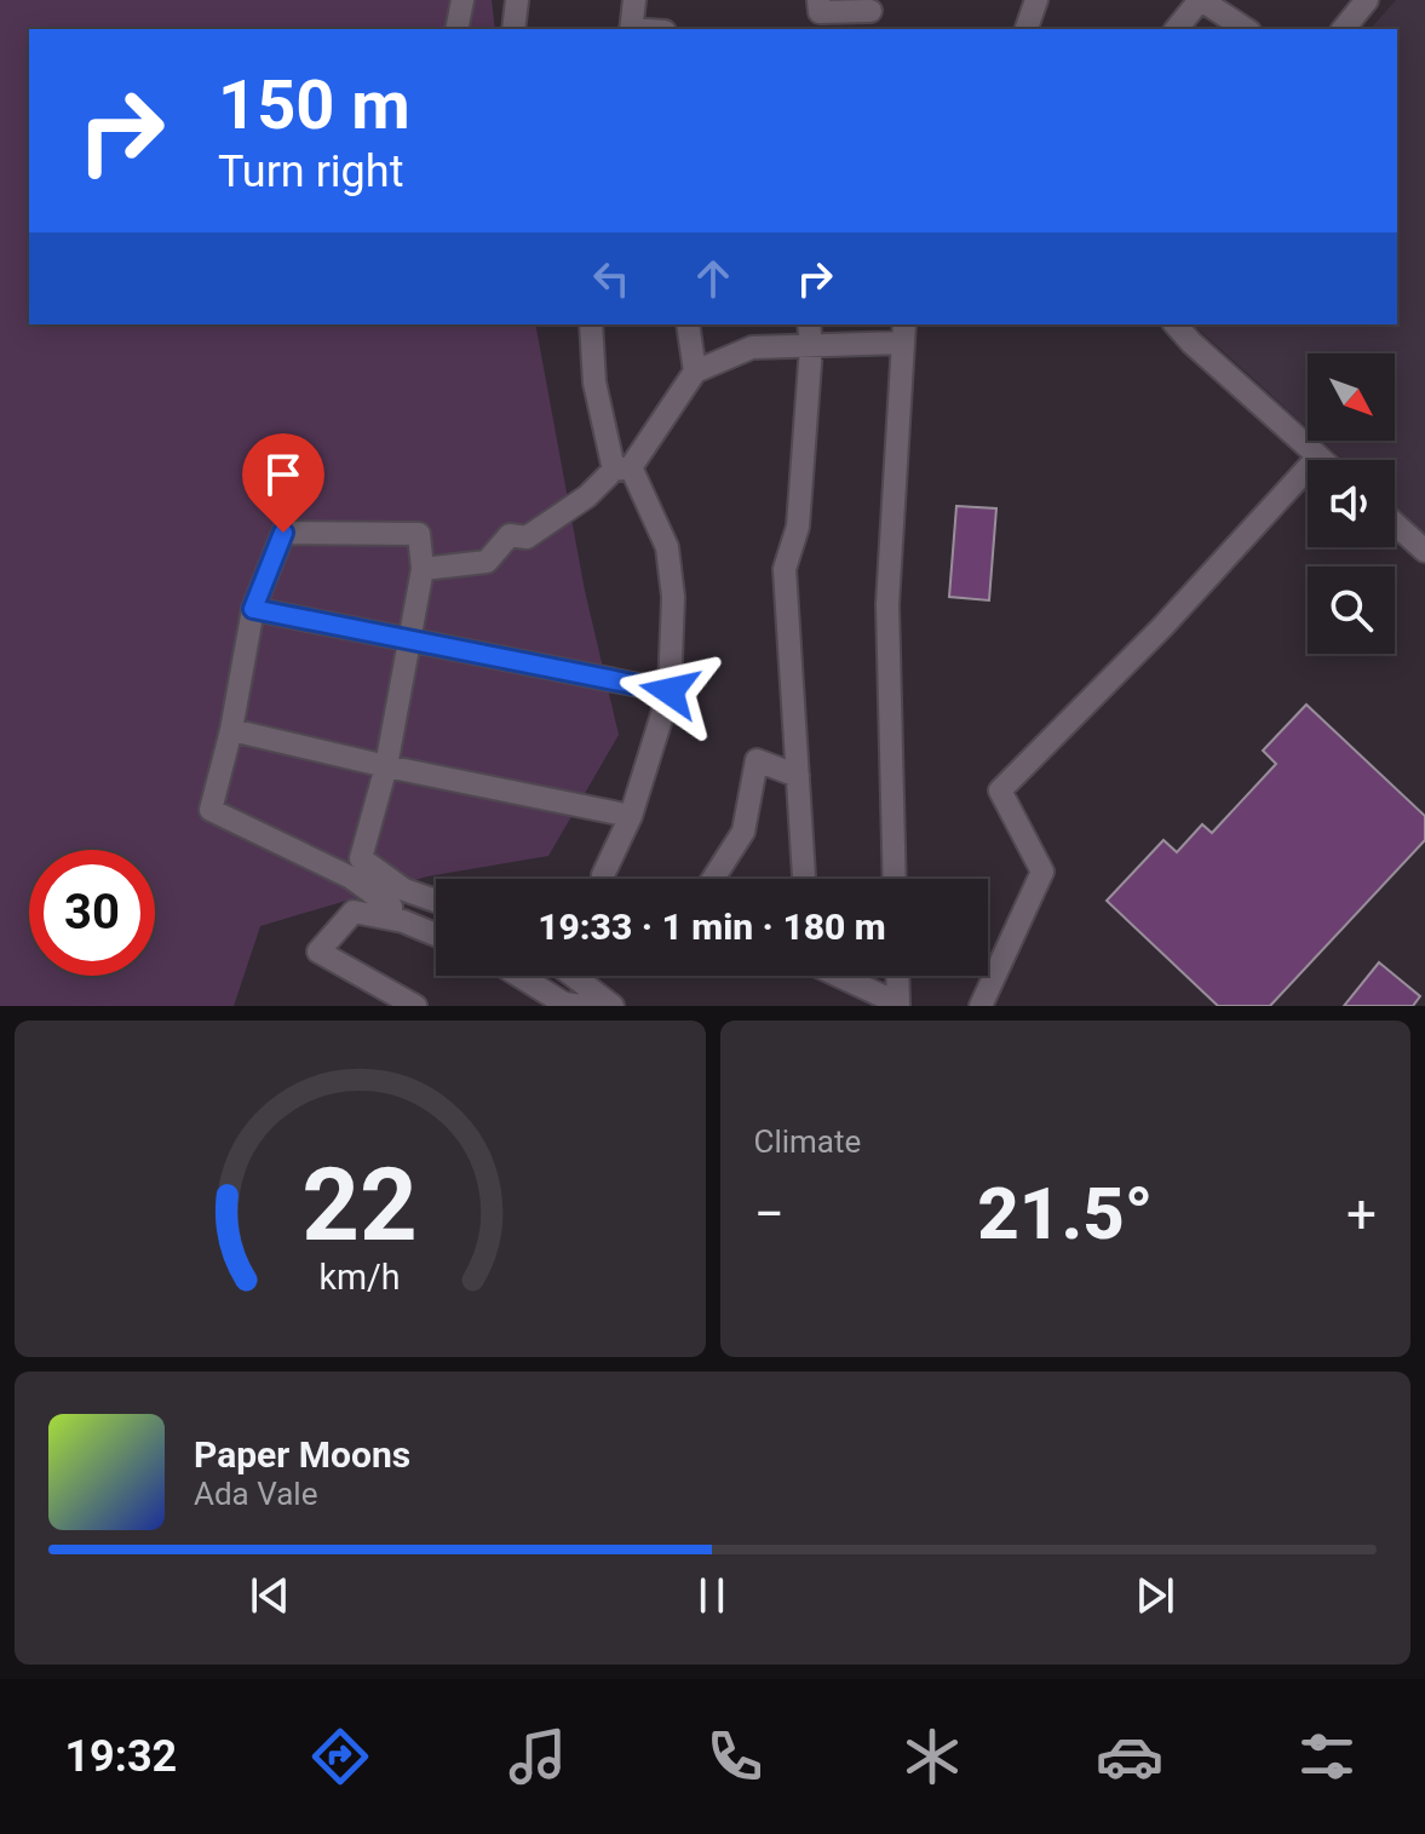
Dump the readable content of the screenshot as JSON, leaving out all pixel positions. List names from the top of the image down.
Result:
{
  "north": "bottom right",
  "page": {
    "turn": ["150 m", "Turn right"],
    "limit": "30",
    "trip": "19:33 · 1 min · 180 m",
    "tile": "Climate",
    "heat": ["−", "21.5°", "+"],
    "song": ["Paper Moons", "Ada Vale"],
    "tabs": "19:32",
    "gauge": ["22", "km/h"]
  }
}
